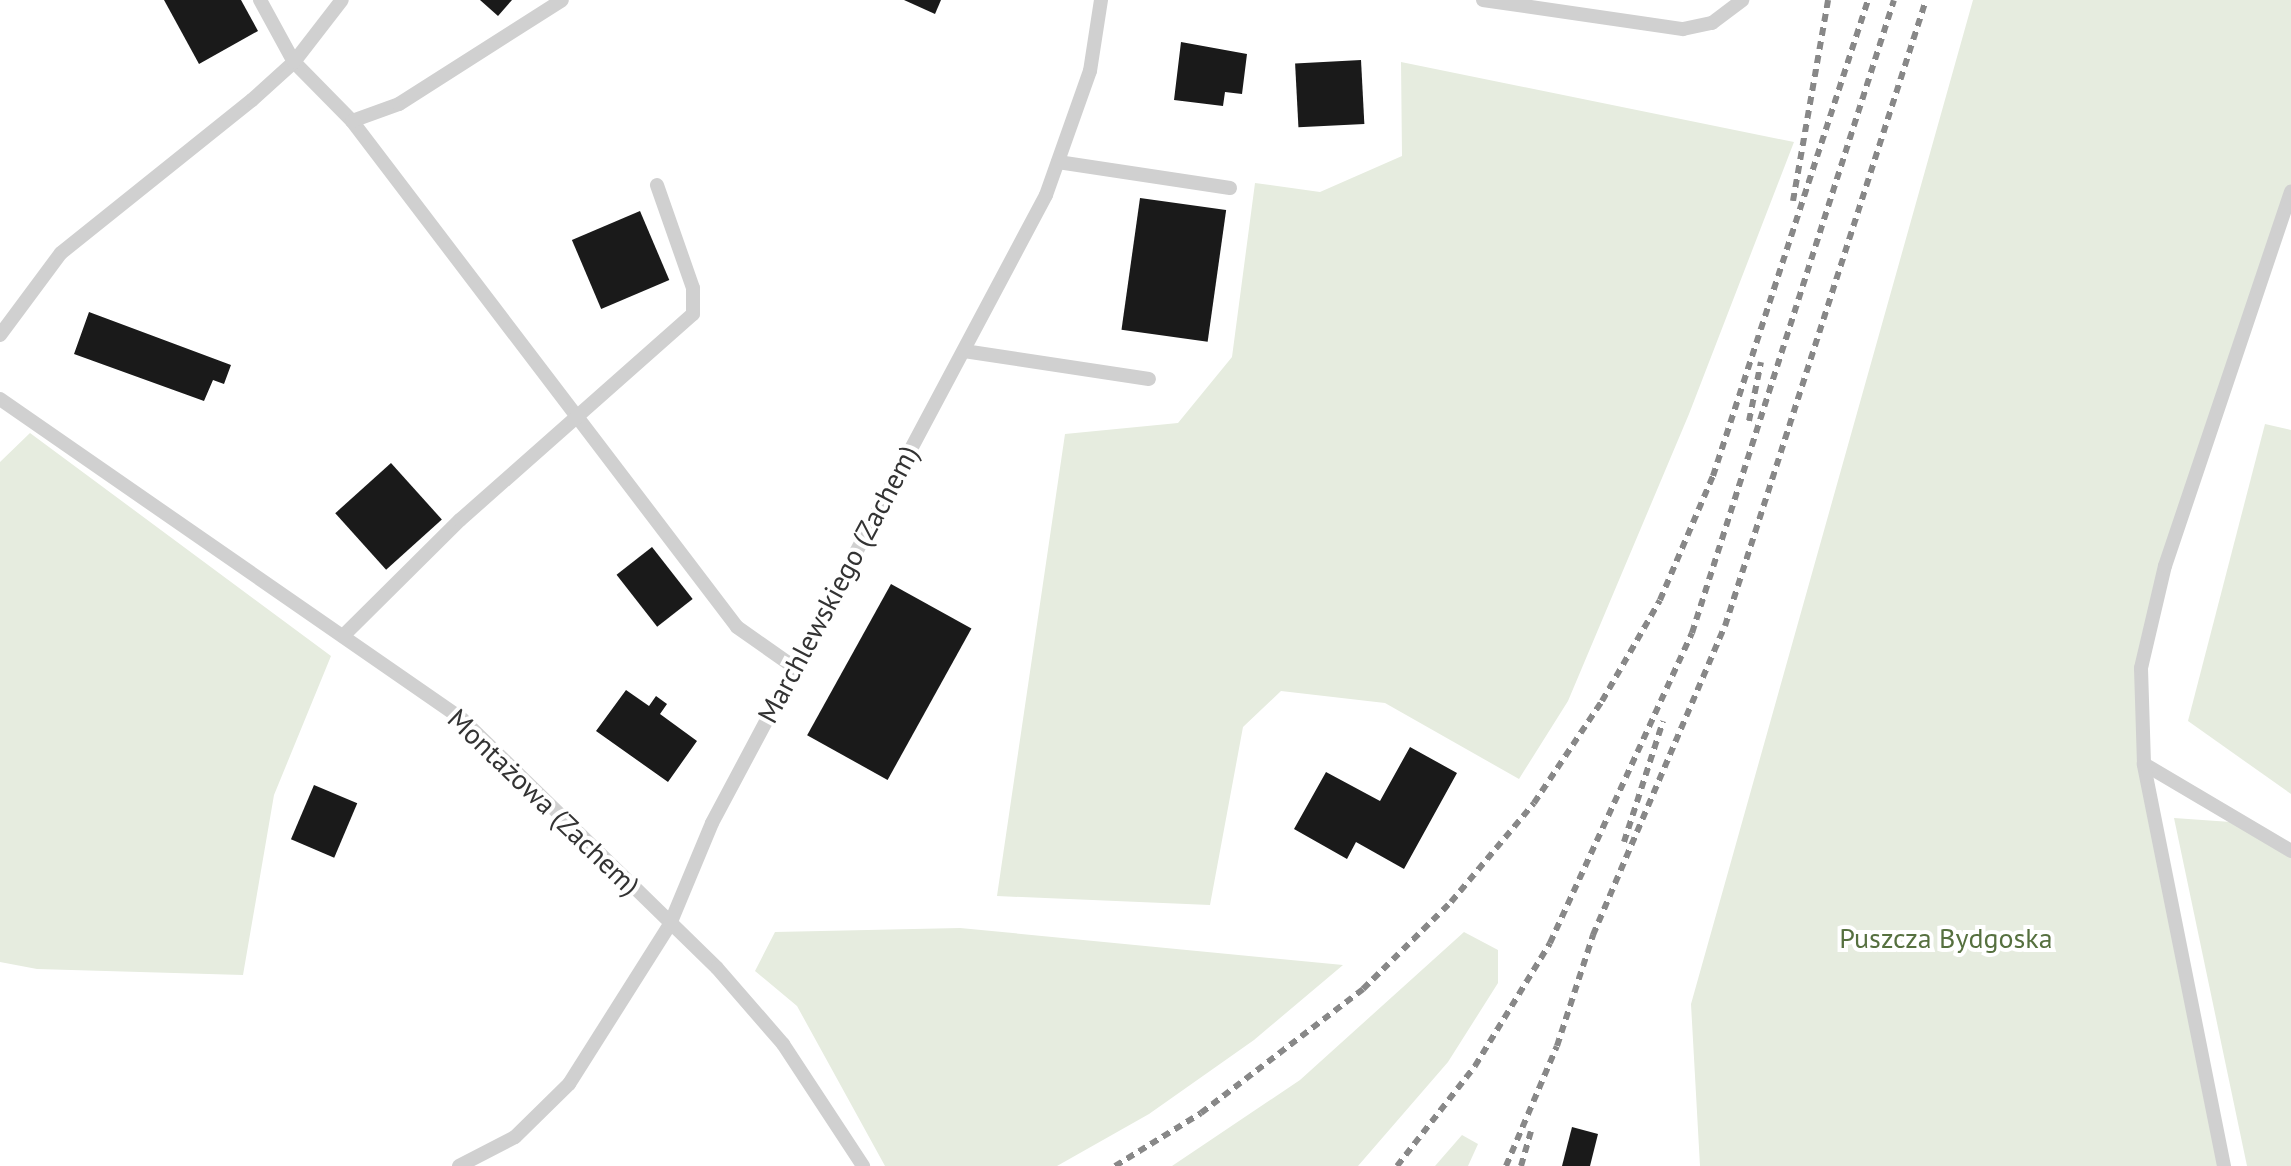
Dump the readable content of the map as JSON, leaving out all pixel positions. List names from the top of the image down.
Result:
{
  "streets": {
    "lane": ["Marchlewskiego (Zachem)", "Montażowa (Zachem)"]
  },
  "crossings": [
    ["Marchlewskiego (Zachem)", "Montażowa (Zachem)"]
  ],
  "parks": ["Puszcza Bydgoska"]
}
